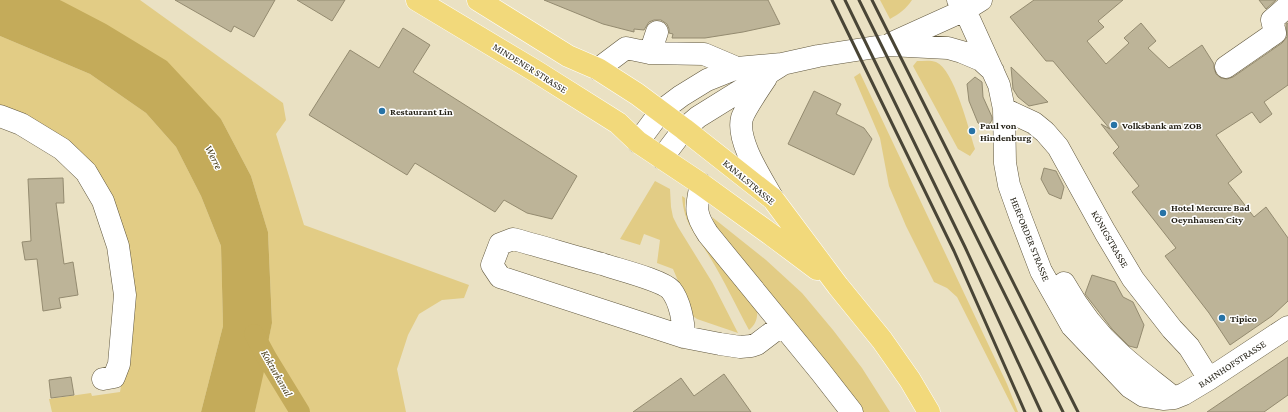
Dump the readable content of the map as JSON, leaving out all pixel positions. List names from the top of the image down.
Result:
{
  "streets": {
    "main road": ["MINDENER STRASSE", "KANALSTRASSE"],
    "street": ["HERFORDER STRASSE", "KÖNIGSTRASSE", "BAHNHOFSTRASSE"]
  },
  "crossings": [
    ["MINDENER STRASSE", "KANALSTRASSE"],
    ["MINDENER STRASSE", "HERFORDER STRASSE"],
    ["KANALSTRASSE", "HERFORDER STRASSE"],
    ["HERFORDER STRASSE", "KÖNIGSTRASSE"],
    ["HERFORDER STRASSE", "BAHNHOFSTRASSE"],
    ["KÖNIGSTRASSE", "BAHNHOFSTRASSE"]
  ],
  "water": ["Werre", "Kokturkanal"],
  "places": [
    "Restaurant Lin",
    "Volksbank am ZOB",
    "Paul von Hindenburg",
    "Hotel Mercure Bad Oeynhausen City",
    "Tipico"
  ]
}
